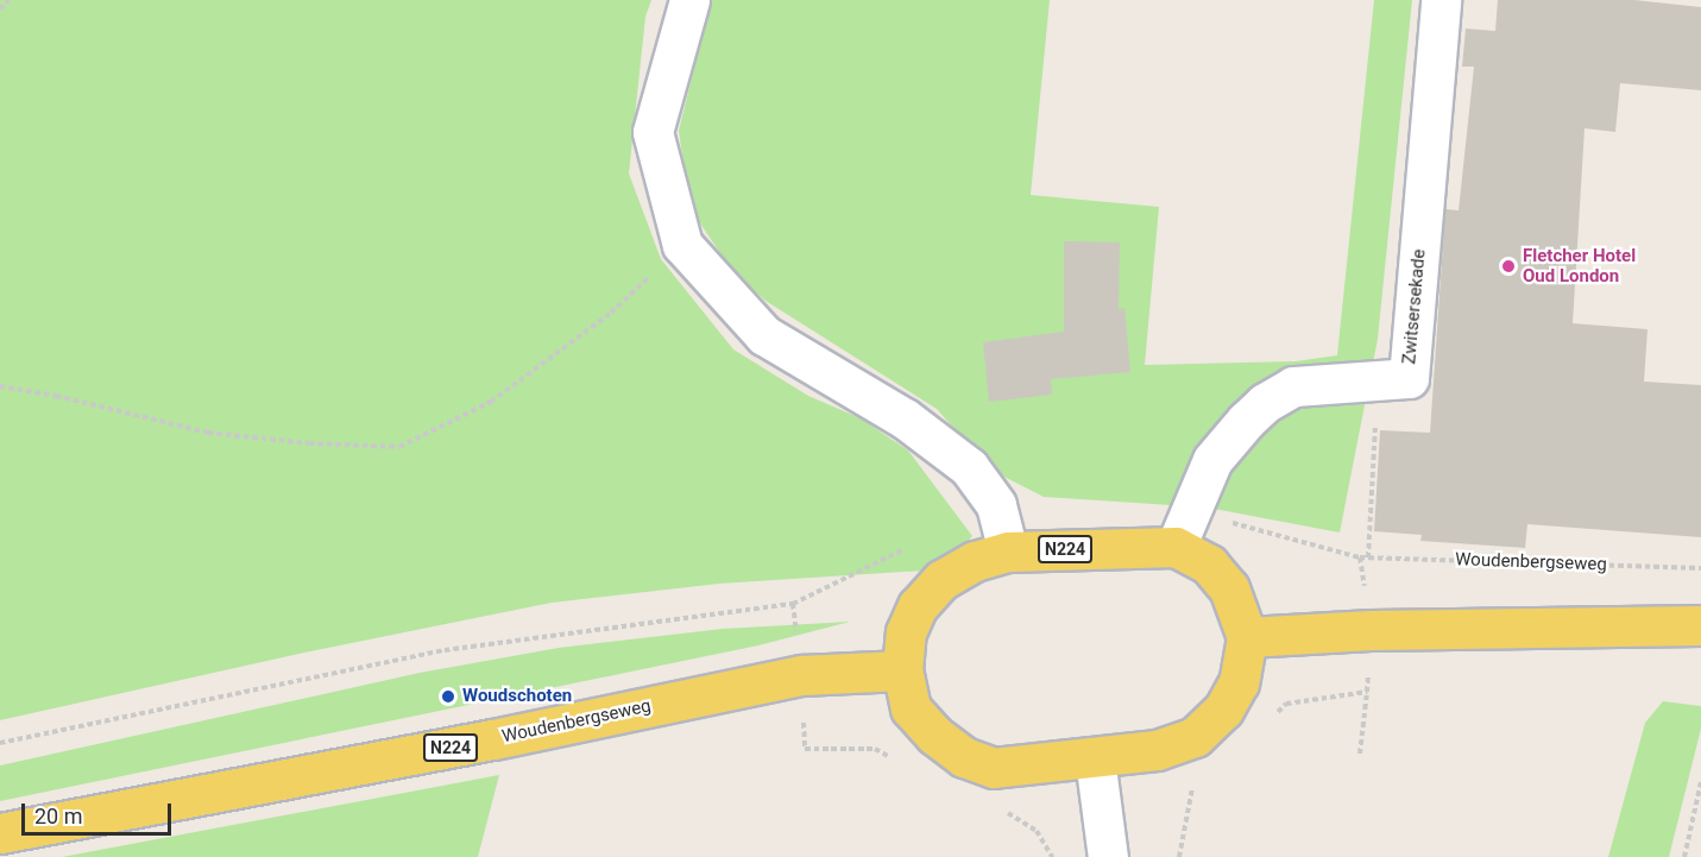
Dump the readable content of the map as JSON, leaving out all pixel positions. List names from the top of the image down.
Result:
{
  "streets": {
    "main road": ["N224", "Woudenbergseweg"],
    "street": ["Zwitsersekade"]
  },
  "crossings": [
    ["Zwitsersekade", "N224"],
    ["Zwitsersekade", "Woudenbergseweg"],
    ["N224", "Woudenbergseweg"]
  ],
  "places": ["Fletcher Hotel Oud London", "Woudschoten"],
  "scale_bar": "20 m"
}
